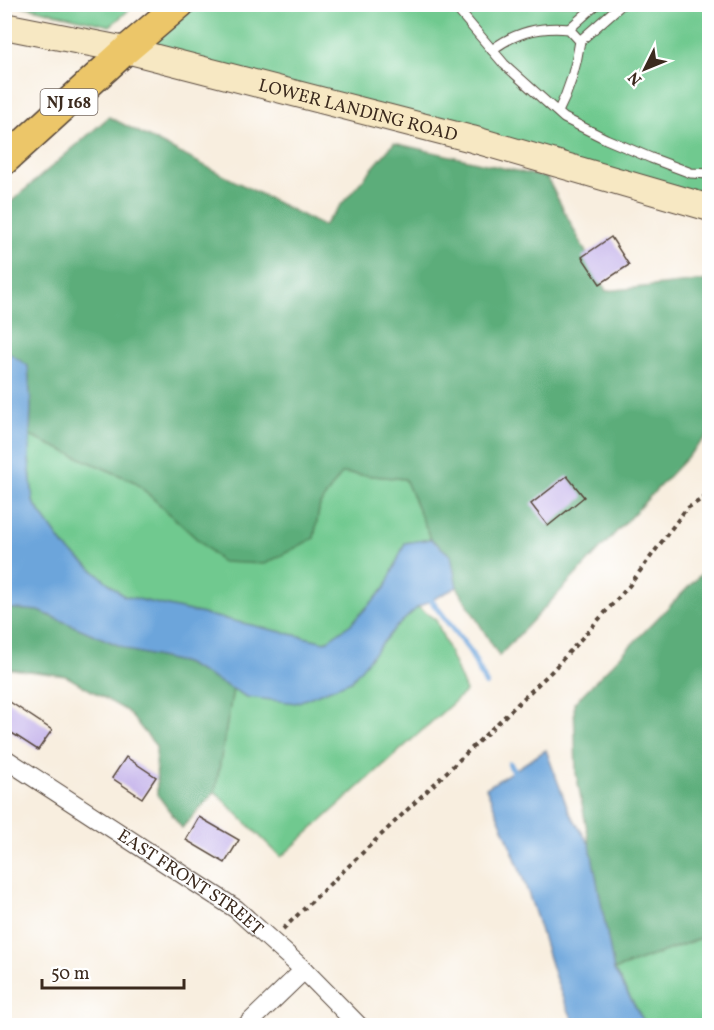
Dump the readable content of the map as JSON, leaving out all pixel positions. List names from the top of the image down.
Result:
{
  "streets": {
    "main road": ["NJ 168", "LOWER LANDING ROAD"],
    "street": ["EAST FRONT STREET"]
  },
  "crossings": [
    ["NJ 168", "LOWER LANDING ROAD"]
  ],
  "scale_bar": "50 m",
  "north": "bottom left"
}
